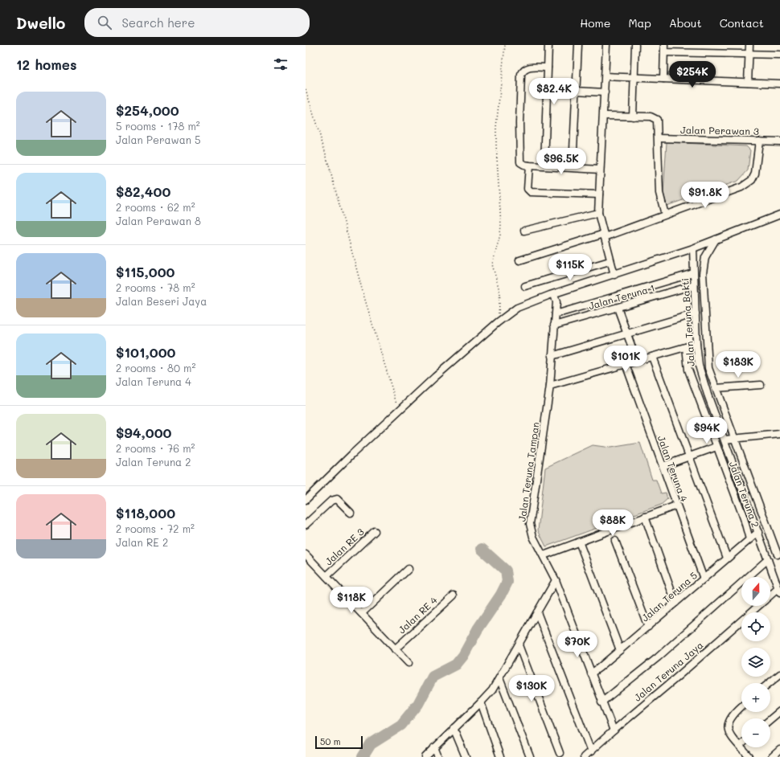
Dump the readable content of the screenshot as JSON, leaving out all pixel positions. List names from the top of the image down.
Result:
{
  "streets": {
    "street": [
      "Jalan Perawan 3",
      "Jalan Teruna 1",
      "Jalan Teruna Bakti",
      "Jalan Teruna 4",
      "Jalan Teruna Tampan",
      "Jalan Teruna 2",
      "Jalan RE 3",
      "Jalan Teruna 5",
      "Jalan RE 4",
      "Jalan Teruna Jaya"
    ]
  },
  "crossings": [
    ["Jalan Teruna 1", "Jalan Teruna Bakti"],
    ["Jalan Teruna 1", "Jalan Teruna Tampan"],
    ["Jalan Teruna Bakti", "Jalan Teruna 5"],
    ["Jalan Teruna Bakti", "Jalan Teruna Jaya"],
    ["Jalan Teruna 4", "Jalan Teruna 5"],
    ["Jalan Teruna Tampan", "Jalan Teruna 5"],
    ["Jalan Teruna Tampan", "Jalan Teruna Jaya"],
    ["Jalan Teruna 2", "Jalan Teruna 5"]
  ],
  "scale_bar": "50 m",
  "north": "top",
  "page": {
    "header": "Dwello",
    "search": "Search here",
    "nav": [
      "Home",
      "Map",
      "About",
      "Contact"
    ],
    "heading": "12 homes",
    "price": [
      "$254K",
      "$82.4K",
      "$96.5K",
      "$91.8K",
      "$115K",
      "$101K",
      "$183K",
      "$94K",
      "$88K",
      "$118K",
      "$70K",
      "$130K"
    ],
    "list": [
      {
        "name": "$254,000",
        "note": "5 rooms · 178 m² · Jalan Perawan 5"
      },
      {
        "name": "$82,400",
        "note": "2 rooms · 62 m² · Jalan Perawan 8"
      },
      {
        "name": "$115,000",
        "note": "2 rooms · 78 m² · Jalan Beseri Jaya"
      },
      {
        "name": "$101,000",
        "note": "2 rooms · 80 m² · Jalan Teruna 4"
      },
      {
        "name": "$94,000",
        "note": "2 rooms · 76 m² · Jalan Teruna 2"
      },
      {
        "name": "$118,000",
        "note": "2 rooms · 72 m² · Jalan RE 2"
      }
    ],
    "map_buttons": ["+", "−"],
    "scale": "50 m"
  }
}
